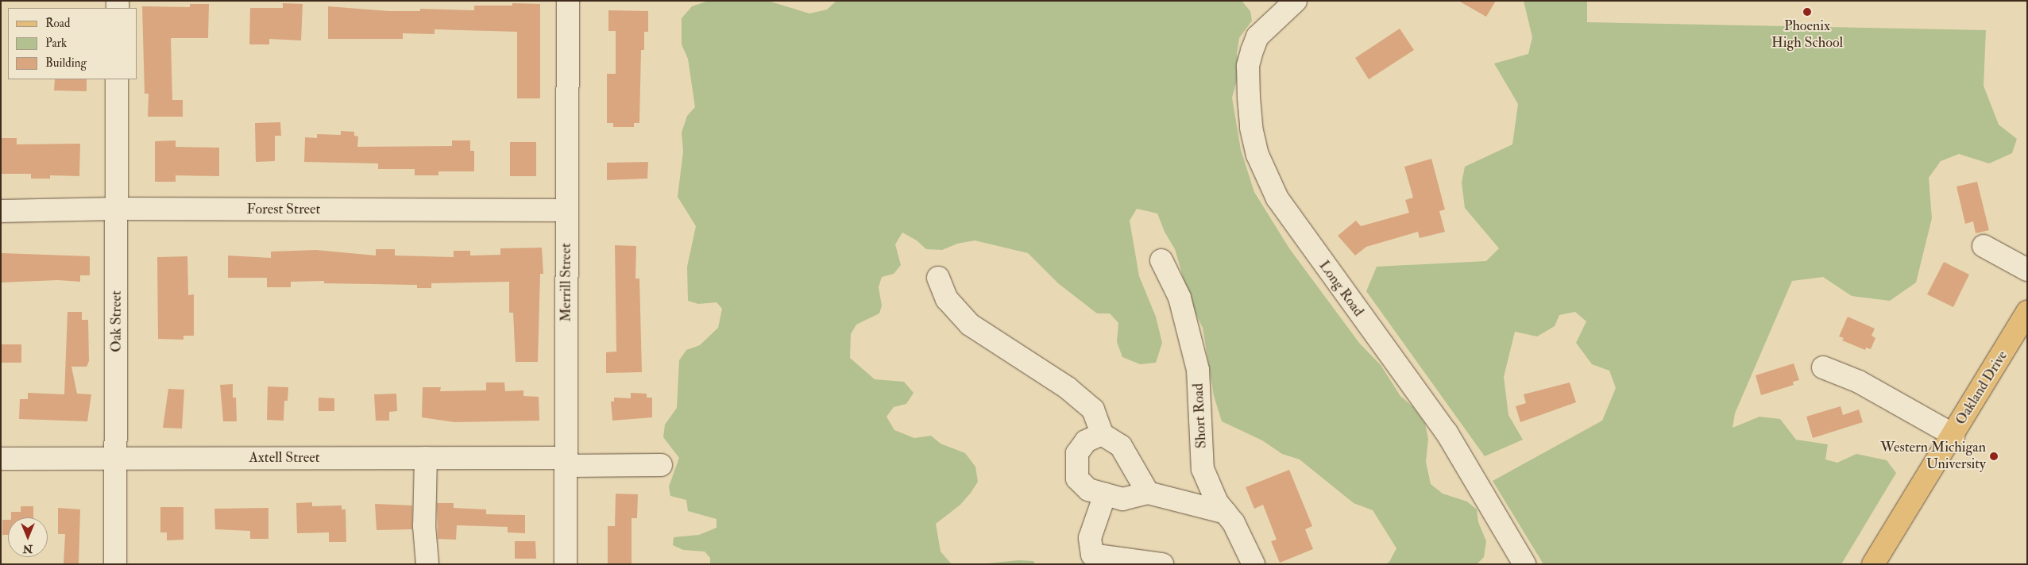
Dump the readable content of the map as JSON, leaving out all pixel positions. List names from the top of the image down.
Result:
{
  "streets": {
    "main road": ["Oakland Drive"],
    "street": [
      "Forest Street",
      "Merrill Street",
      "Long Road",
      "Oak Street",
      "Short Road",
      "Axtell Street"
    ]
  },
  "crossings": [
    ["Forest Street", "Merrill Street"],
    ["Forest Street", "Oak Street"],
    ["Merrill Street", "Axtell Street"],
    ["Oak Street", "Axtell Street"]
  ],
  "places": ["Phoenix High School", "Western Michigan University"],
  "legend": ["Road", "Park", "Building"],
  "north": "bottom"
}
